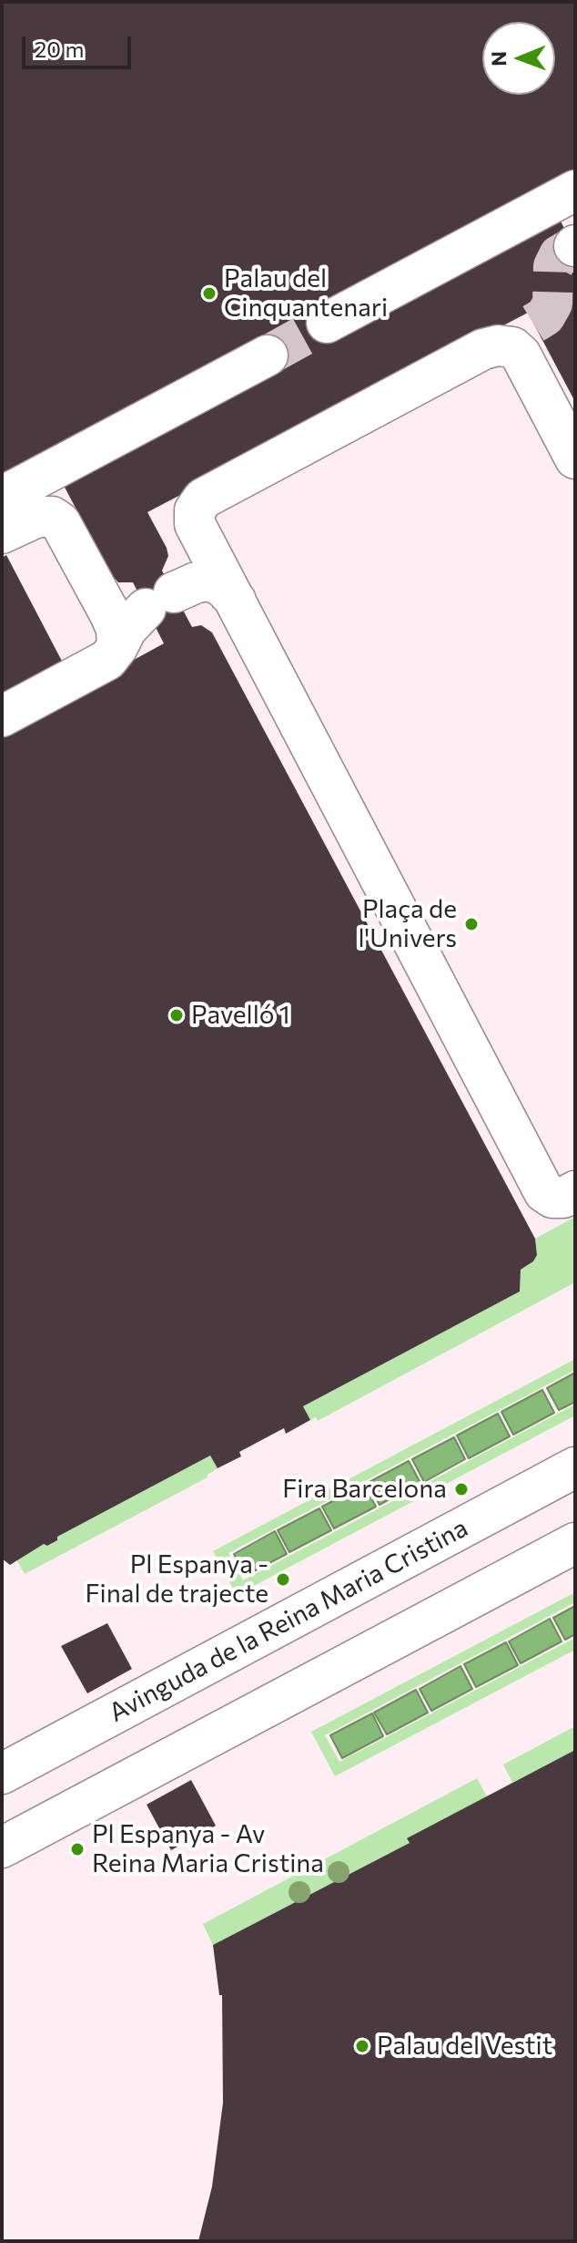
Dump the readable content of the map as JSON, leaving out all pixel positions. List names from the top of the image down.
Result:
{
  "streets": {
    "street": ["Avinguda de la Reina Maria Cristina"]
  },
  "places": [
    "Palau del Cinquantenari",
    "Plaça de l'Univers",
    "Pavelló 1",
    "Fira Barcelona",
    "Pl Espanya - Final de trajecte",
    "Pl Espanya - Av Reina Maria Cristina",
    "Palau del Vestit"
  ],
  "scale_bar": "20 m",
  "north": "left"
}
